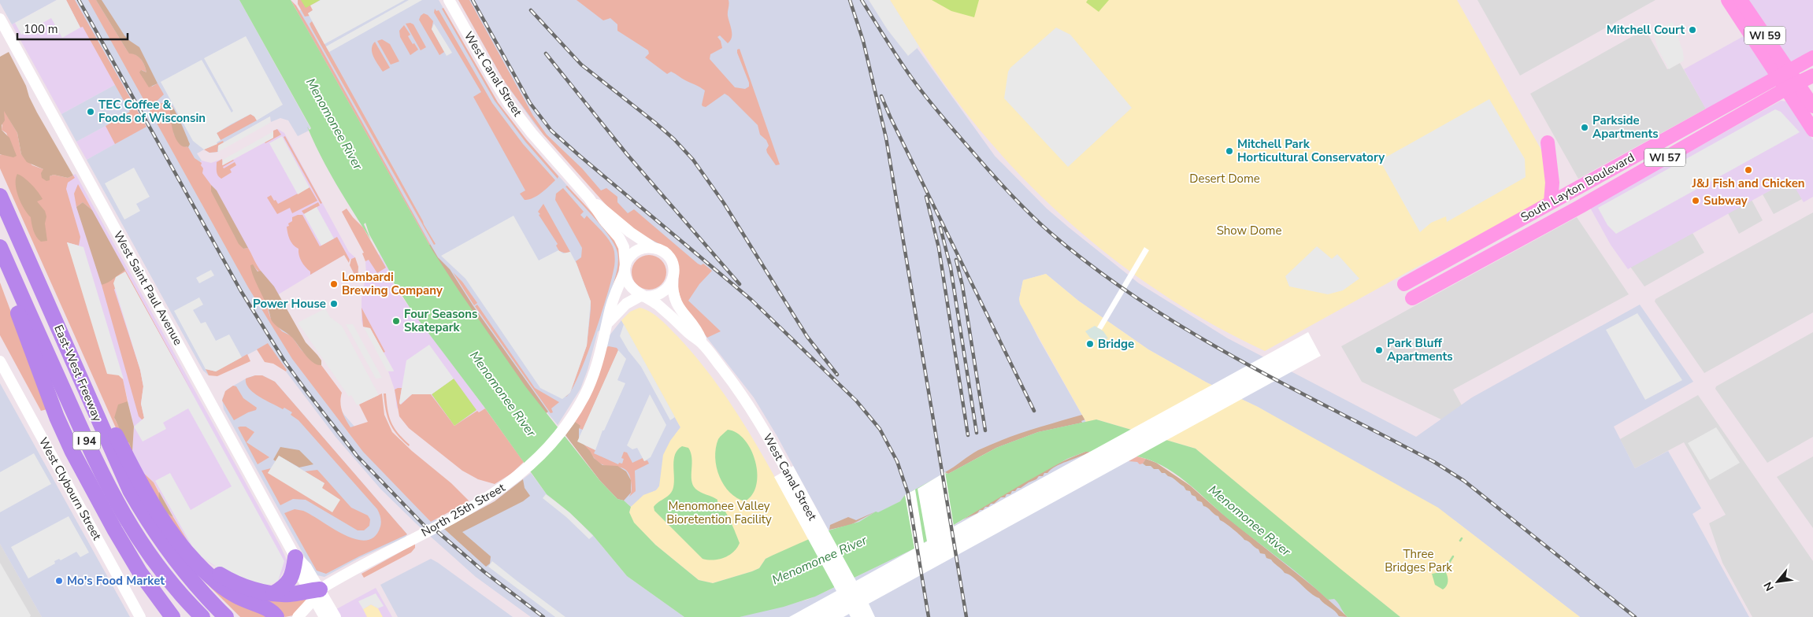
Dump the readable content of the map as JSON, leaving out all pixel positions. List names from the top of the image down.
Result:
{
  "streets": {
    "highway": ["East-West Freeway", "I 94"],
    "main road": ["WI 59", "WI 57", "South Layton Boulevard"],
    "street": [
      "West Canal Street",
      "West Saint Paul Avenue",
      "West Clybourn Street",
      "North 25th Street"
    ]
  },
  "crossings": [
    ["WI 59", "South Layton Boulevard"],
    ["West Canal Street", "North 25th Street"],
    ["West Saint Paul Avenue", "North 25th Street"]
  ],
  "water": ["Menomonee River"],
  "parks": [
    "Desert Dome",
    "Show Dome",
    "Menomonee Valley Bioretention Facility",
    "Three Bridges Park"
  ],
  "places": [
    "Mitchell Court",
    "TEC Coffee & Foods of Wisconsin",
    "Parkside Apartments",
    "Mitchell Park Horticultural Conservatory",
    "J&J Fish and Chicken",
    "Subway",
    "Lombardi Brewing Company",
    "Power House",
    "Four Seasons Skatepark",
    "Bridge",
    "Park Bluff Apartments",
    "Mo's Food Market"
  ],
  "scale_bar": "100 m",
  "north": "bottom left"
}
